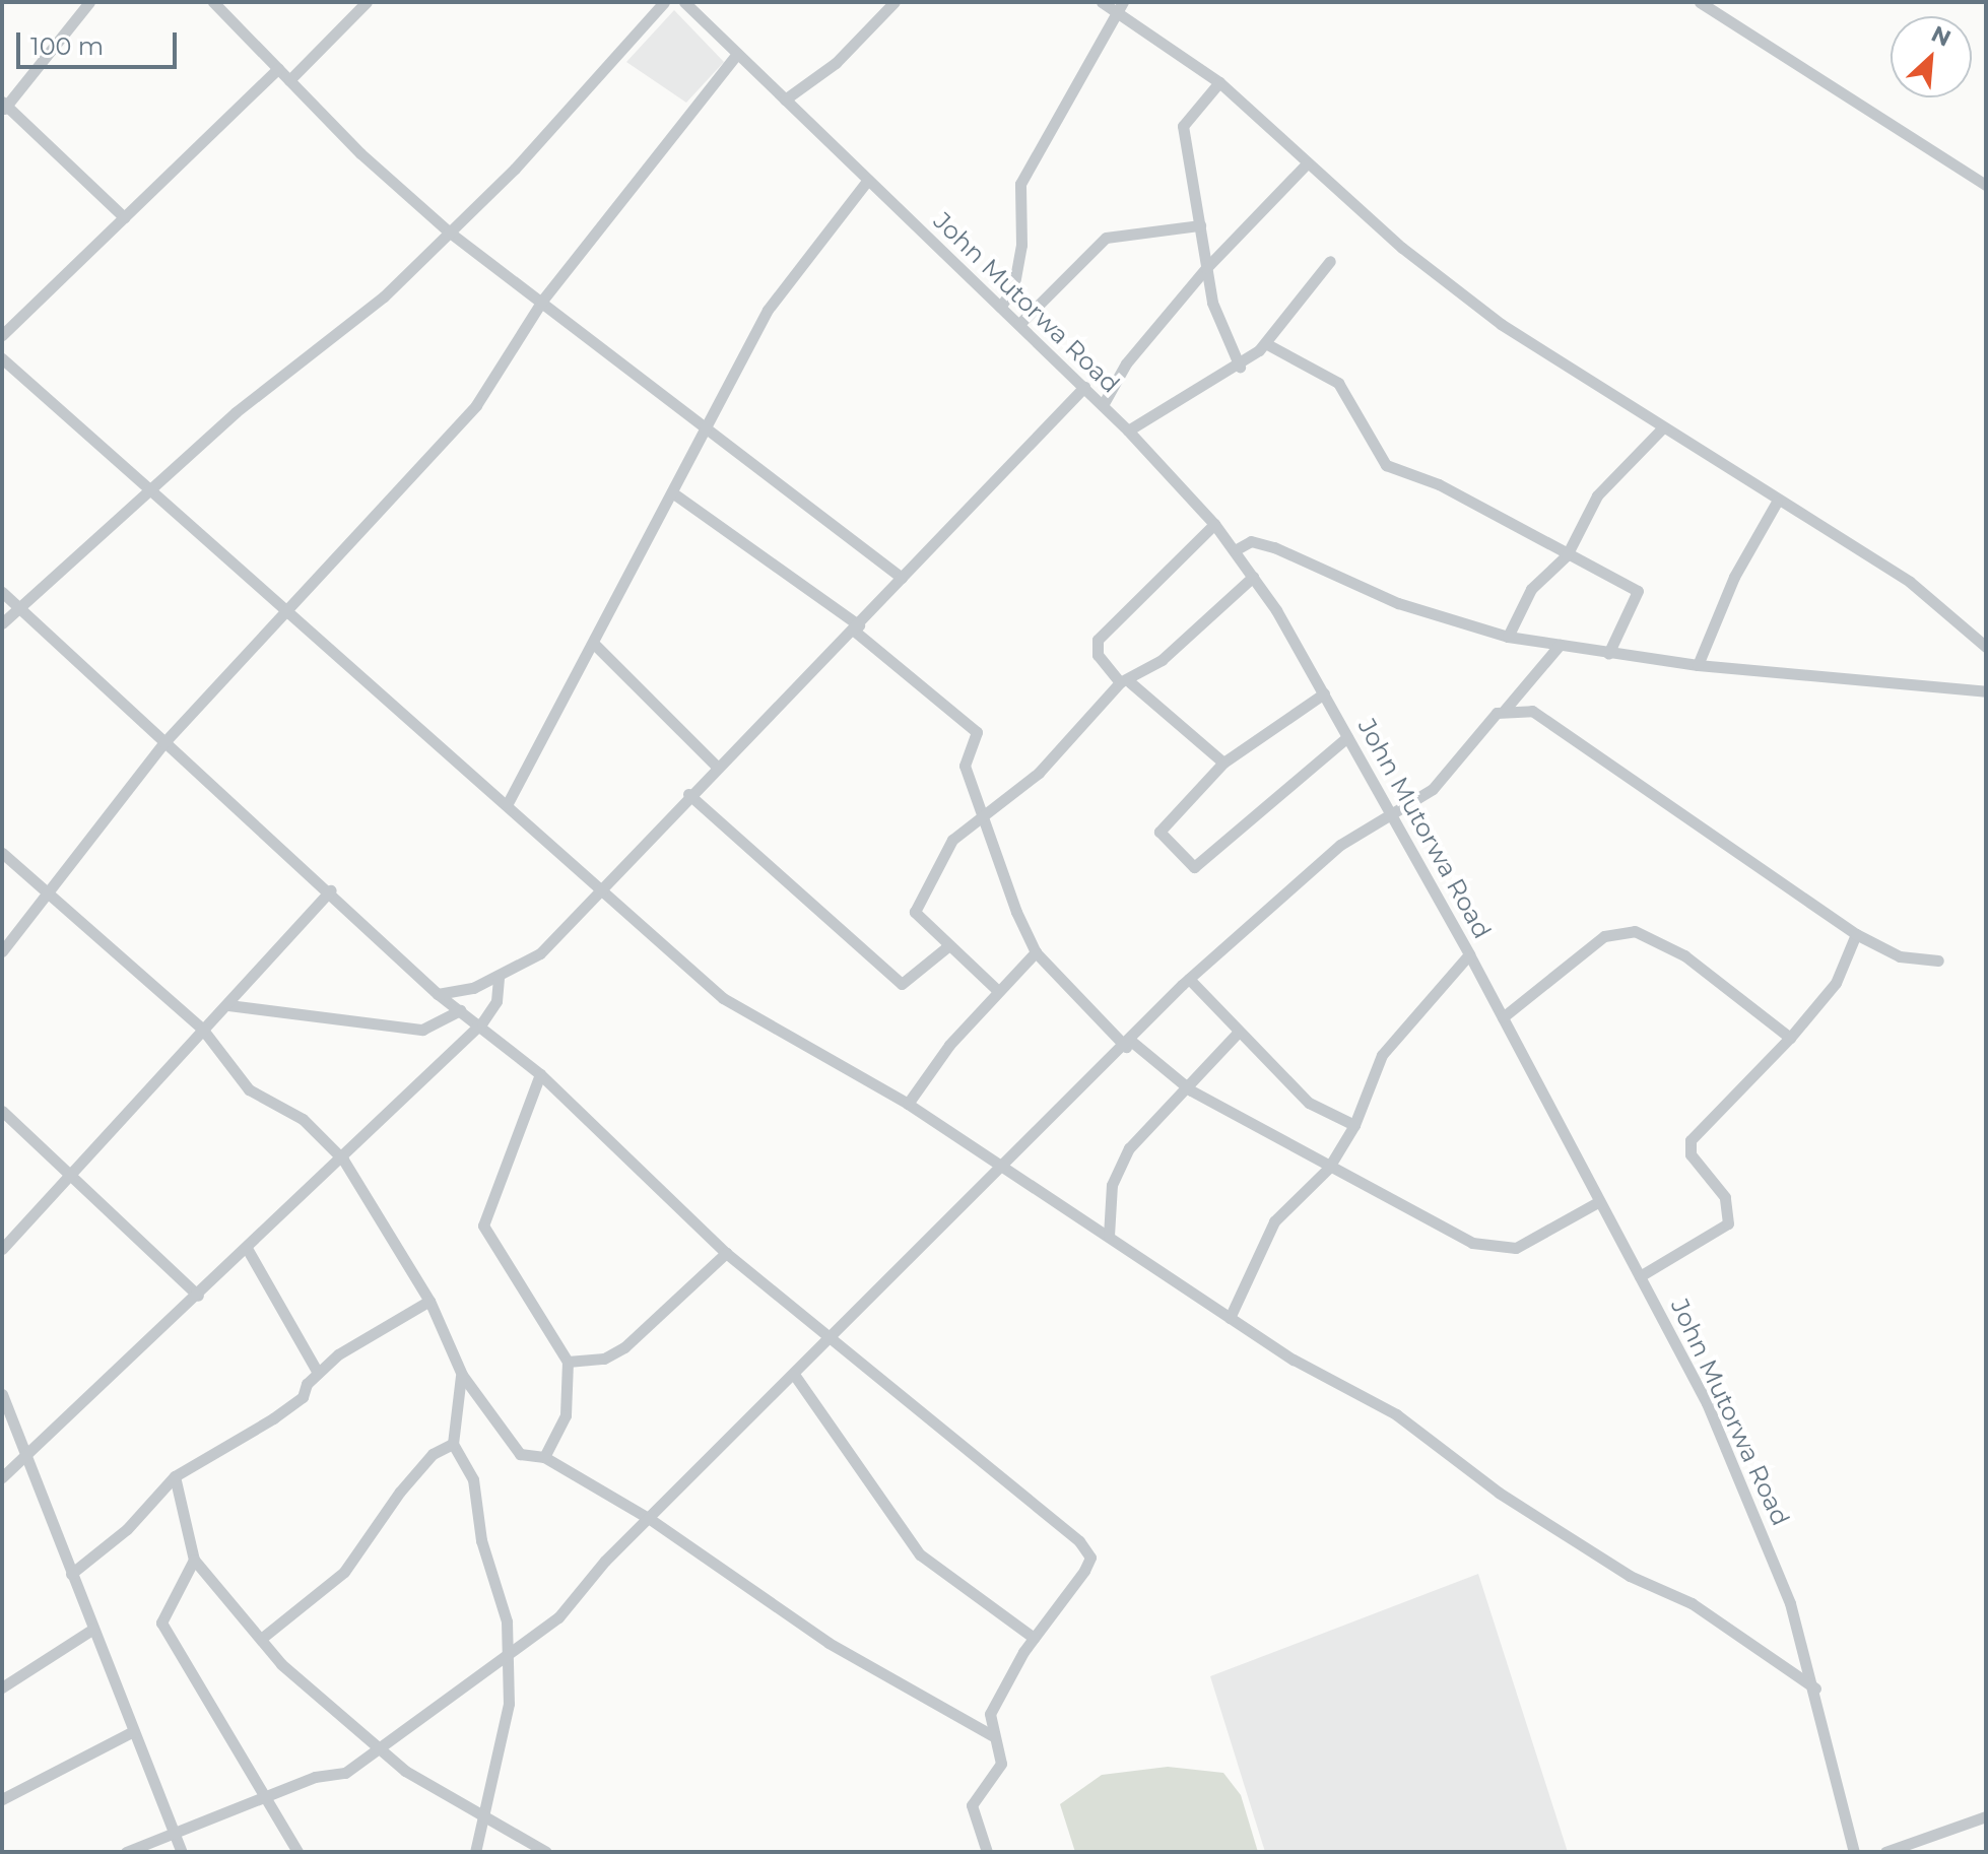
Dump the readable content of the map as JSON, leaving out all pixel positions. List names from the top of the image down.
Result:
{
  "streets": {
    "street": ["John Mutorwa Road"]
  },
  "scale_bar": "100 m",
  "north": "top right"
}
